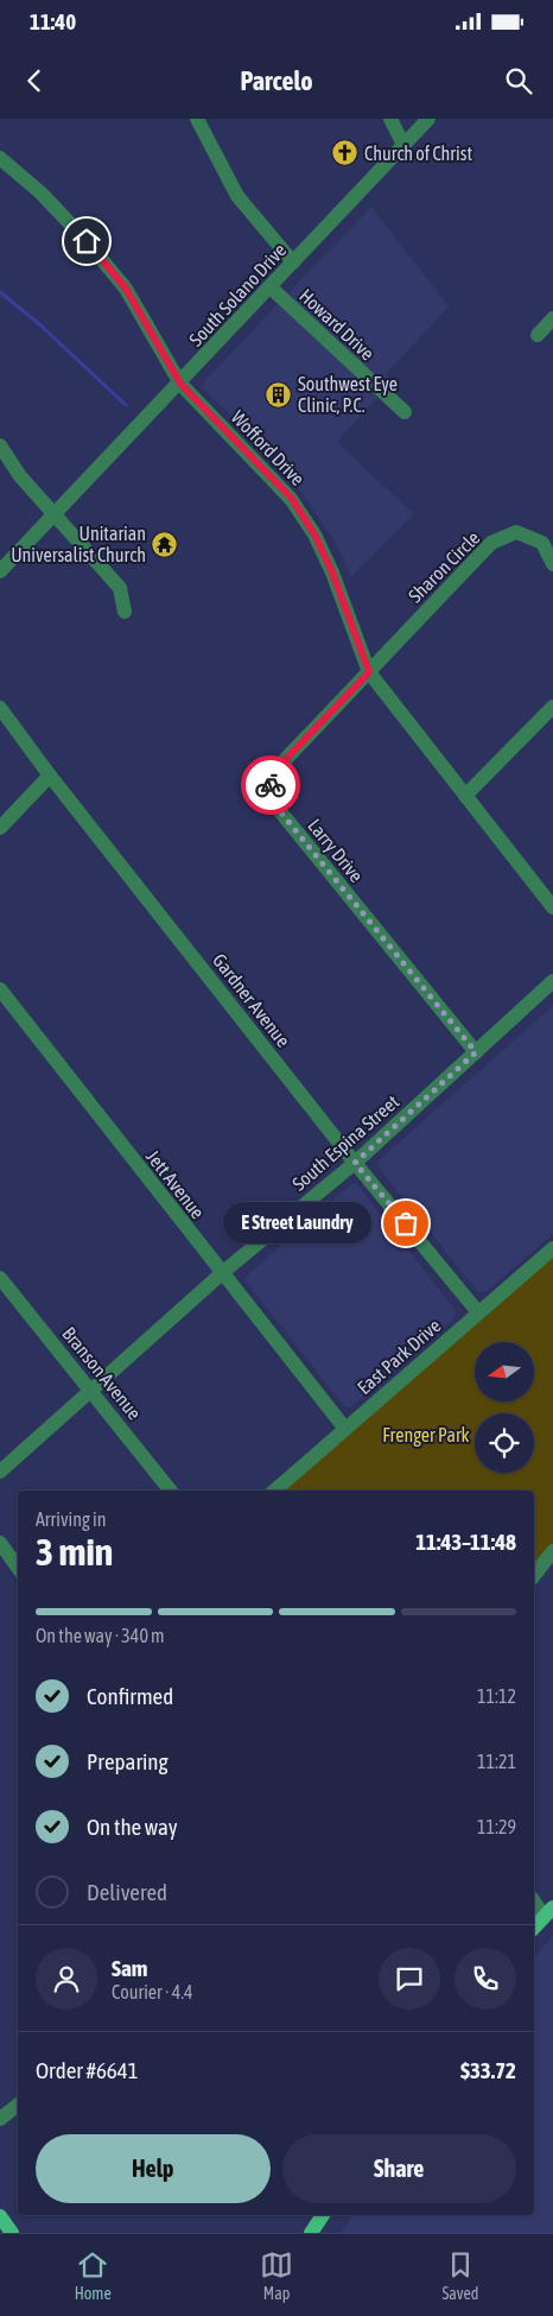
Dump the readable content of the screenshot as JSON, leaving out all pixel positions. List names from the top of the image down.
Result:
{
  "streets": {
    "street": [
      "South Solano Drive",
      "Howard Drive",
      "Wofford Drive",
      "Sharon Circle",
      "Larry Drive",
      "Gardner Avenue",
      "South Espina Street",
      "Jett Avenue",
      "East Park Drive",
      "Branson Avenue"
    ]
  },
  "crossings": [
    ["South Solano Drive", "Howard Drive"],
    ["South Solano Drive", "Wofford Drive"],
    ["Wofford Drive", "Sharon Circle"],
    ["Wofford Drive", "Larry Drive"],
    ["Sharon Circle", "Larry Drive"],
    ["Larry Drive", "South Espina Street"],
    ["Gardner Avenue", "South Espina Street"],
    ["Gardner Avenue", "East Park Drive"],
    ["South Espina Street", "Jett Avenue"],
    ["South Espina Street", "Branson Avenue"],
    ["Jett Avenue", "East Park Drive"]
  ],
  "parks": ["Frenger Park"],
  "places": {
    "church": ["Church of Christ"],
    "building": ["Southwest Eye Clinic, P.C."],
    "temple": ["Unitarian Universalist Church"],
    "other": ["E Street Laundry"]
  },
  "north": "left",
  "page": {
    "status": "11:40",
    "header": "Parcelo",
    "bubble": "E Street Laundry",
    "heading": ["3 min", "Arriving in", "11:43–11:48"],
    "panel": [
      "Sam",
      "Courier · 4.4",
      "Order #6641",
      "$33.72"
    ],
    "bar": "On the way · 340 m",
    "list": [
      ["Confirmed", "11:12"],
      ["Preparing", "11:21"],
      ["On the way", "11:29"],
      "Delivered"
    ],
    "buttons": ["Help", "Share"],
    "tabs": ["Home", "Map", "Saved"]
  }
}
